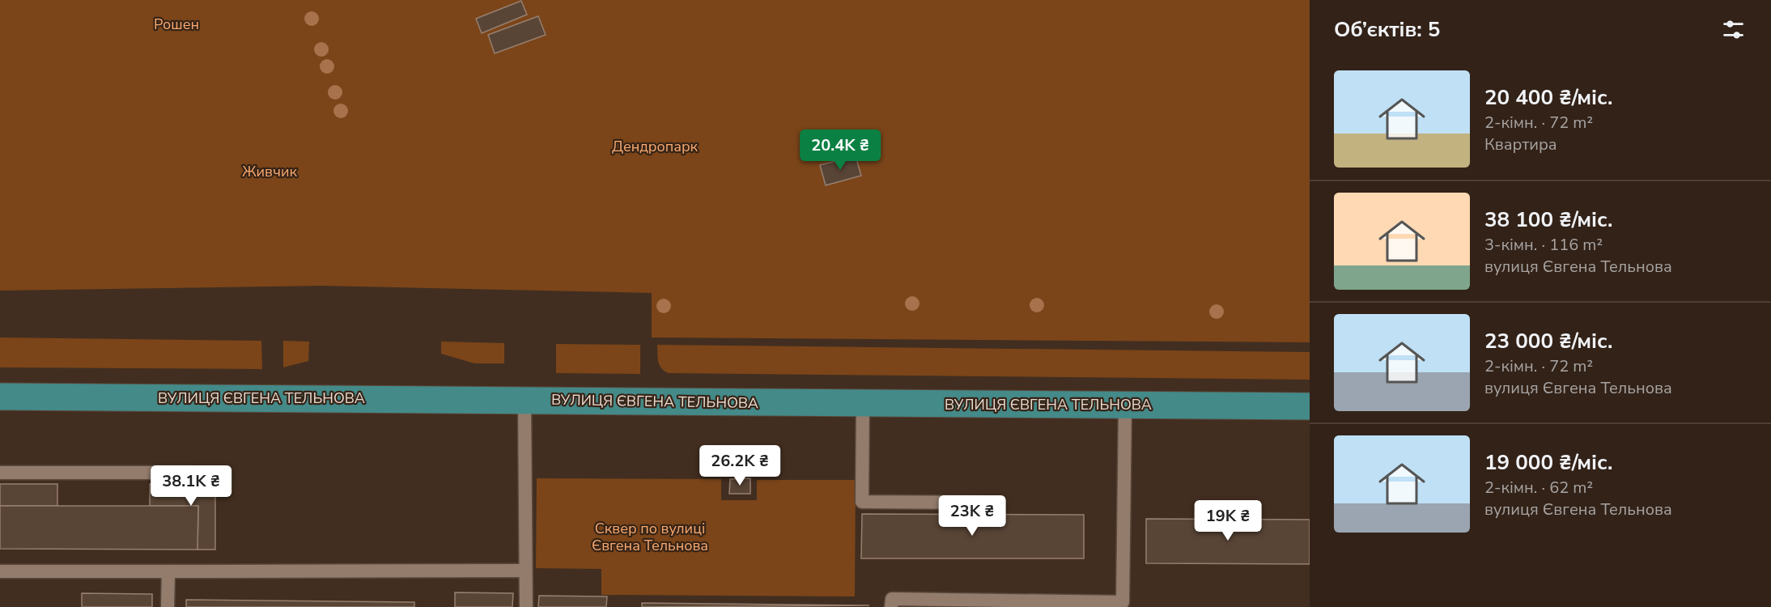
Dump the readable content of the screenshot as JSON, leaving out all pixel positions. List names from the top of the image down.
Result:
{
  "streets": {
    "main road": ["ВУЛИЦЯ ЄВГЕНА ТЕЛЬНОВА"]
  },
  "parks": [
    "Рошен",
    "Дендропарк",
    "Живчик",
    "Сквер по вулиці Євгена Тельнова"
  ],
  "page": {
    "heading": "Об’єктів: 5",
    "list": [
      {
        "name": "20 400 ₴/міс.",
        "note": "2-кімн. · 72 m² · Квартира"
      },
      {
        "name": "38 100 ₴/міс.",
        "note": "3-кімн. · 116 m² · вулиця Євгена Тельнова"
      },
      {
        "name": "23 000 ₴/міс.",
        "note": "2-кімн. · 72 m² · вулиця Євгена Тельнова"
      },
      {
        "name": "19 000 ₴/міс.",
        "note": "2-кімн. · 62 m² · вулиця Євгена Тельнова"
      }
    ],
    "price": [
      "20.4K ₴",
      "26.2K ₴",
      "38.1K ₴",
      "23K ₴",
      "19K ₴"
    ]
  }
}
